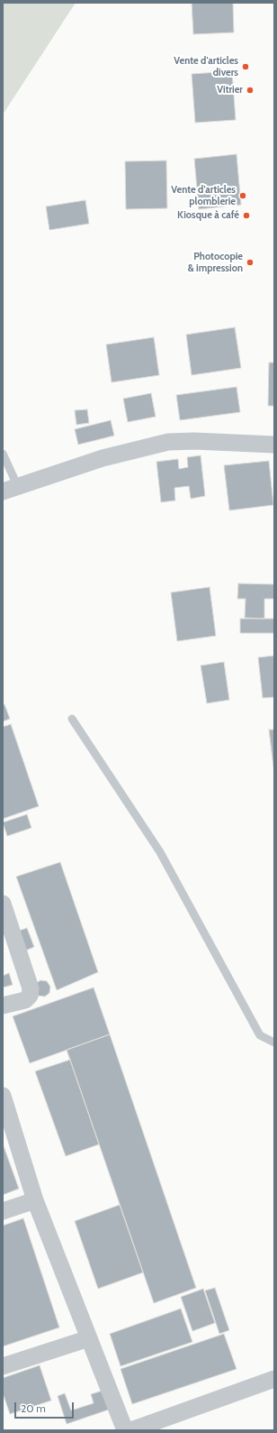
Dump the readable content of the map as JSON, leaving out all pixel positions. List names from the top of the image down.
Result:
{
  "places": [
    "Vente d'articles divers",
    "Vitrier",
    "Vente d'articles plomblerie",
    "Kiosque à café",
    "Photocopie & impression"
  ],
  "scale_bar": "20 m"
}
